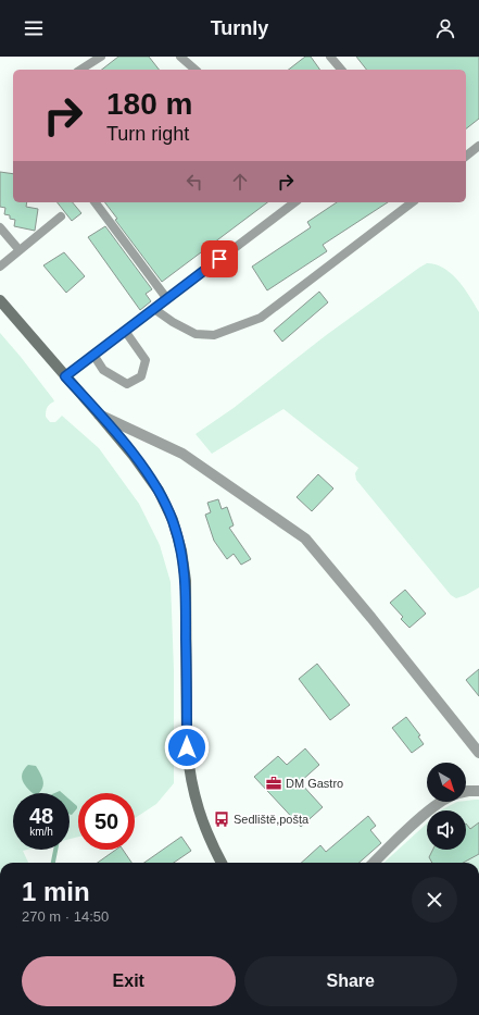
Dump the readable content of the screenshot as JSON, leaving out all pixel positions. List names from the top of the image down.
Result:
{
  "places": {
    "office": ["DM Gastro"],
    "bus stop": ["Sedliště,pošta"]
  },
  "north": "bottom right",
  "page": {
    "header": "Turnly",
    "turn": ["180 m", "Turn right"],
    "speed": "48 km/h",
    "limit": "50",
    "heading": ["1 min", "270 m · 14:50"],
    "buttons": ["Exit", "Share"]
  }
}
